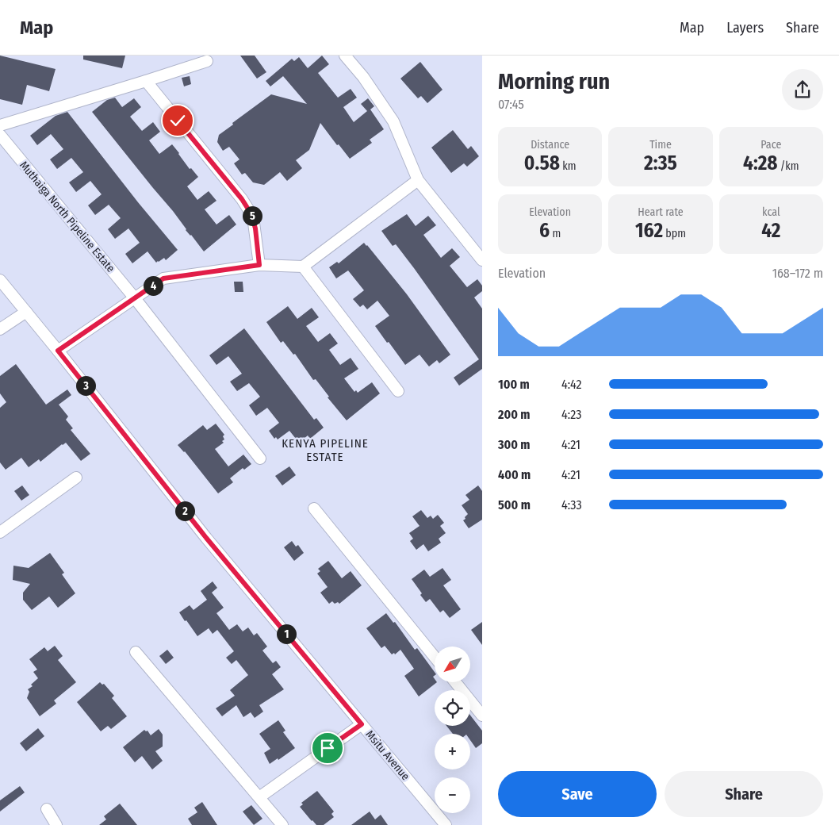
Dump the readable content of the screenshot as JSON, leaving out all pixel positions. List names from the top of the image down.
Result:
{
  "streets": {
    "street": ["Muthaiga North Pipeline Estate", "Msitu Avenue"]
  },
  "districts": ["KENYA PIPELINE ESTATE"],
  "north": "bottom left",
  "page": {
    "header": "Map",
    "nav": ["Map", "Layers", "Share"],
    "heading": ["Morning run", "07:45"],
    "stats": [
      ["Distance", "0.58 km"],
      ["Time", "2:35"],
      ["Pace", "4:28 /km"],
      ["Elevation", "6 m"],
      ["Heart rate", "162 bpm"],
      ["kcal", "42"]
    ],
    "pins": [
      "5",
      "4",
      "3",
      "2",
      "1"
    ],
    "chart": ["Elevation", "168–172 m"],
    "list": [
      {
        "name": "100 m",
        "note": "4:42"
      },
      {
        "name": "200 m",
        "note": "4:23"
      },
      {
        "name": "300 m",
        "note": "4:21"
      },
      {
        "name": "400 m",
        "note": "4:21"
      },
      {
        "name": "500 m",
        "note": "4:33"
      }
    ],
    "map_buttons": ["+", "−"],
    "buttons": ["Save", "Share"]
  }
}
